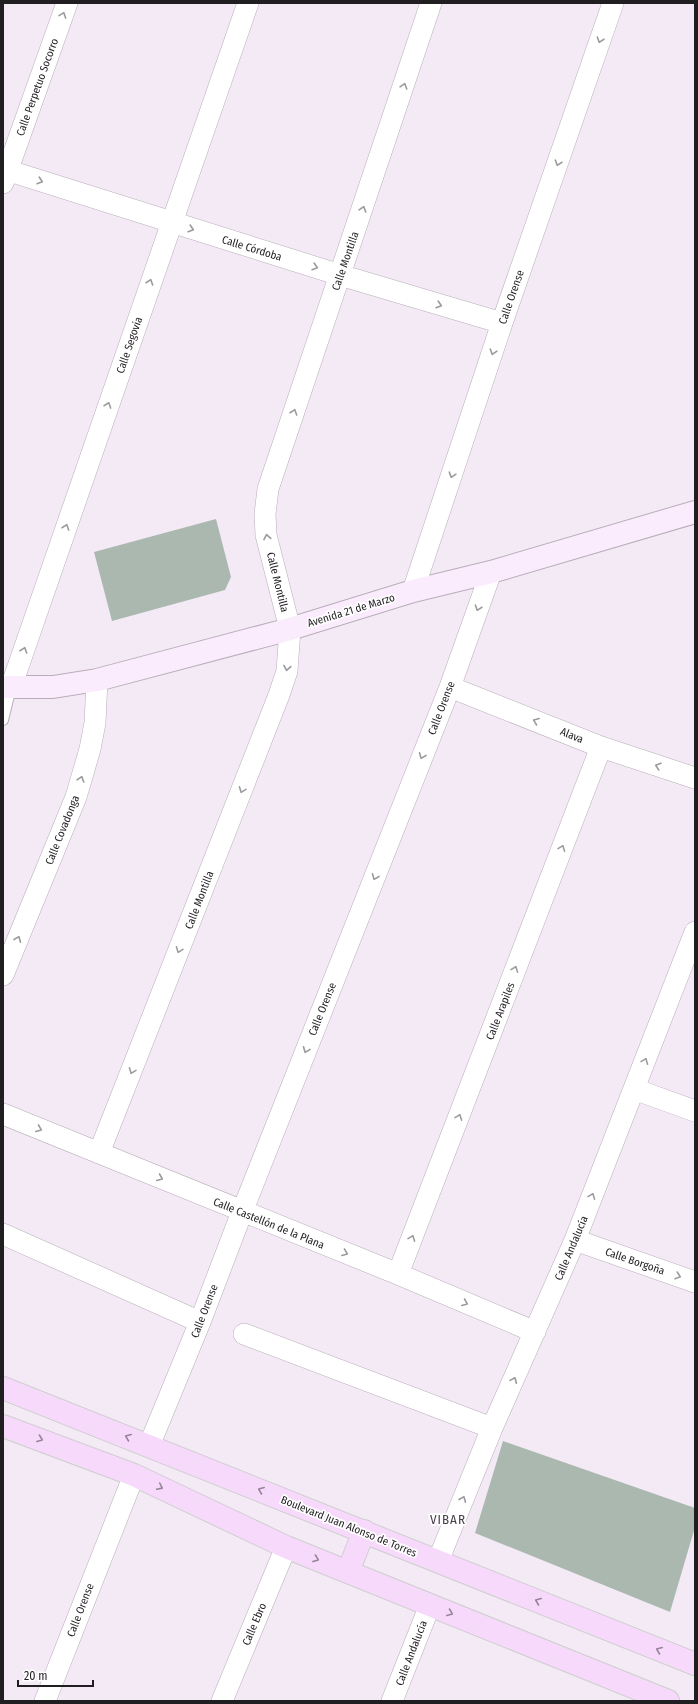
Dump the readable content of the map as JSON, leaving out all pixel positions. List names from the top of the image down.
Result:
{
  "streets": {
    "main road": ["Boulevard Juan Alonso de Torres"],
    "street": [
      "Calle Perpetuo Socorro",
      "Calle Córdoba",
      "Calle Montilla",
      "Calle Orense",
      "Calle Segovia",
      "Avenida 21 de Marzo",
      "Alava",
      "Calle Covadonga",
      "Calle Arapiles",
      "Calle Castellón de la Plana",
      "Calle Andalucía",
      "Calle Borgoña",
      "Calle Ebro"
    ]
  },
  "crossings": [
    ["Calle Perpetuo Socorro", "Calle Córdoba"],
    ["Calle Córdoba", "Calle Montilla"],
    ["Calle Córdoba", "Calle Orense"],
    ["Calle Córdoba", "Calle Segovia"],
    ["Calle Montilla", "Avenida 21 de Marzo"],
    ["Calle Montilla", "Calle Castellón de la Plana"],
    ["Calle Orense", "Avenida 21 de Marzo"],
    ["Calle Orense", "Alava"],
    ["Calle Orense", "Calle Castellón de la Plana"],
    ["Calle Orense", "Boulevard Juan Alonso de Torres"],
    ["Calle Segovia", "Avenida 21 de Marzo"],
    ["Avenida 21 de Marzo", "Calle Covadonga"],
    ["Alava", "Calle Arapiles"],
    ["Calle Arapiles", "Calle Castellón de la Plana"],
    ["Calle Castellón de la Plana", "Calle Andalucía"],
    ["Calle Andalucía", "Calle Borgoña"],
    ["Calle Andalucía", "Boulevard Juan Alonso de Torres"]
  ],
  "one_way": [
    "Calle Perpetuo Socorro",
    "Calle Córdoba",
    "Calle Orense",
    "Calle Segovia",
    "Alava",
    "Calle Covadonga",
    "Calle Arapiles",
    "Calle Andalucía"
  ],
  "districts": ["VIBAR"],
  "scale_bar": "20 m"
}
